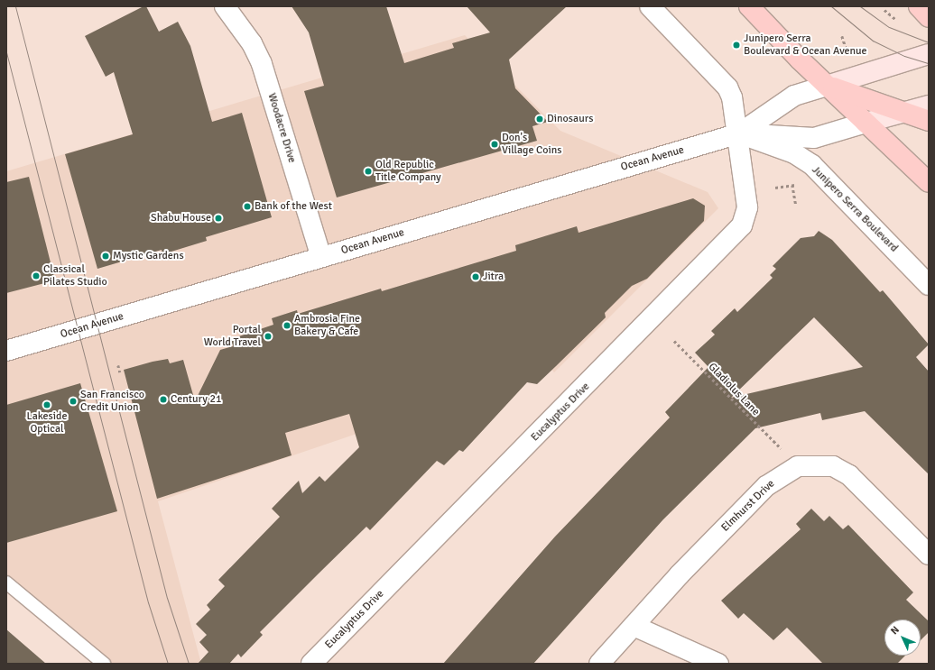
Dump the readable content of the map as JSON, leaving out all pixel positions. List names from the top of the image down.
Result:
{
  "streets": {
    "main road": ["Ocean Avenue"],
    "street": [
      "Woodacre Drive",
      "Junipero Serra Boulevard",
      "Eucalyptus Drive",
      "Elmhurst Drive"
    ],
    "path": ["Gladiolus Lane"]
  },
  "crossings": [
    ["Woodacre Drive", "Ocean Avenue"],
    ["Ocean Avenue", "Junipero Serra Boulevard"],
    ["Ocean Avenue", "Eucalyptus Drive"],
    ["Junipero Serra Boulevard", "Eucalyptus Drive"]
  ],
  "places": [
    "Junipero Serra Boulevard & Ocean Avenue",
    "Dinosaurs",
    "Don's Village Coins",
    "Old Republic Title Company",
    "Bank of the West",
    "Shabu House",
    "Mystic Gardens",
    "Classical Pilates Studio",
    "Jitra",
    "Ambrosia Fine Bakery & Cafe",
    "Portal World Travel",
    "Century 21",
    "San Francisco Credit Union",
    "Lakeside Optical"
  ],
  "north": "top left"
}
